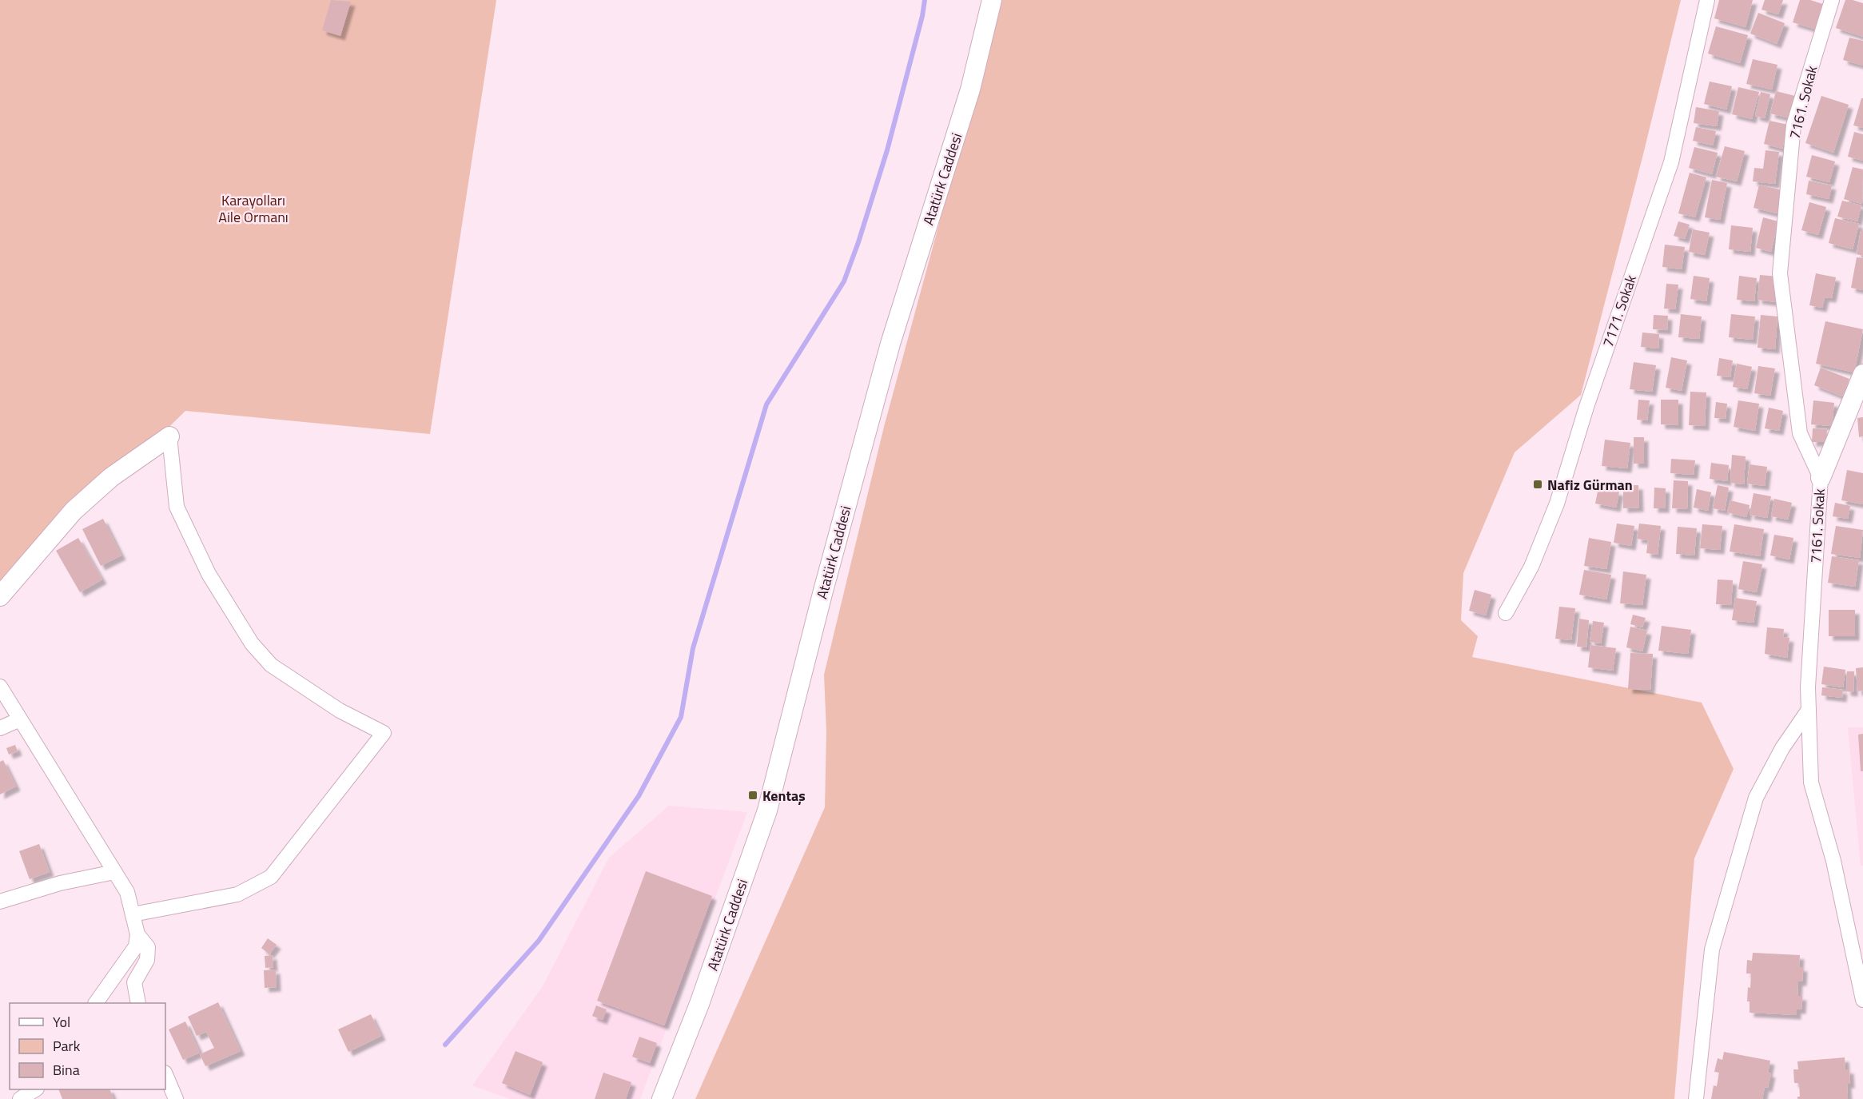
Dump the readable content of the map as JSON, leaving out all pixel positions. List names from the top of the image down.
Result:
{
  "streets": {
    "street": ["7161. Sokak", "Atatürk Caddesi", "7171. Sokak"]
  },
  "parks": ["Karayolları Aile Ormanı"],
  "places": {
    "transit": ["Nafiz Gürman", "Kentaş"]
  },
  "legend": ["Yol", "Park", "Bina"]
}
